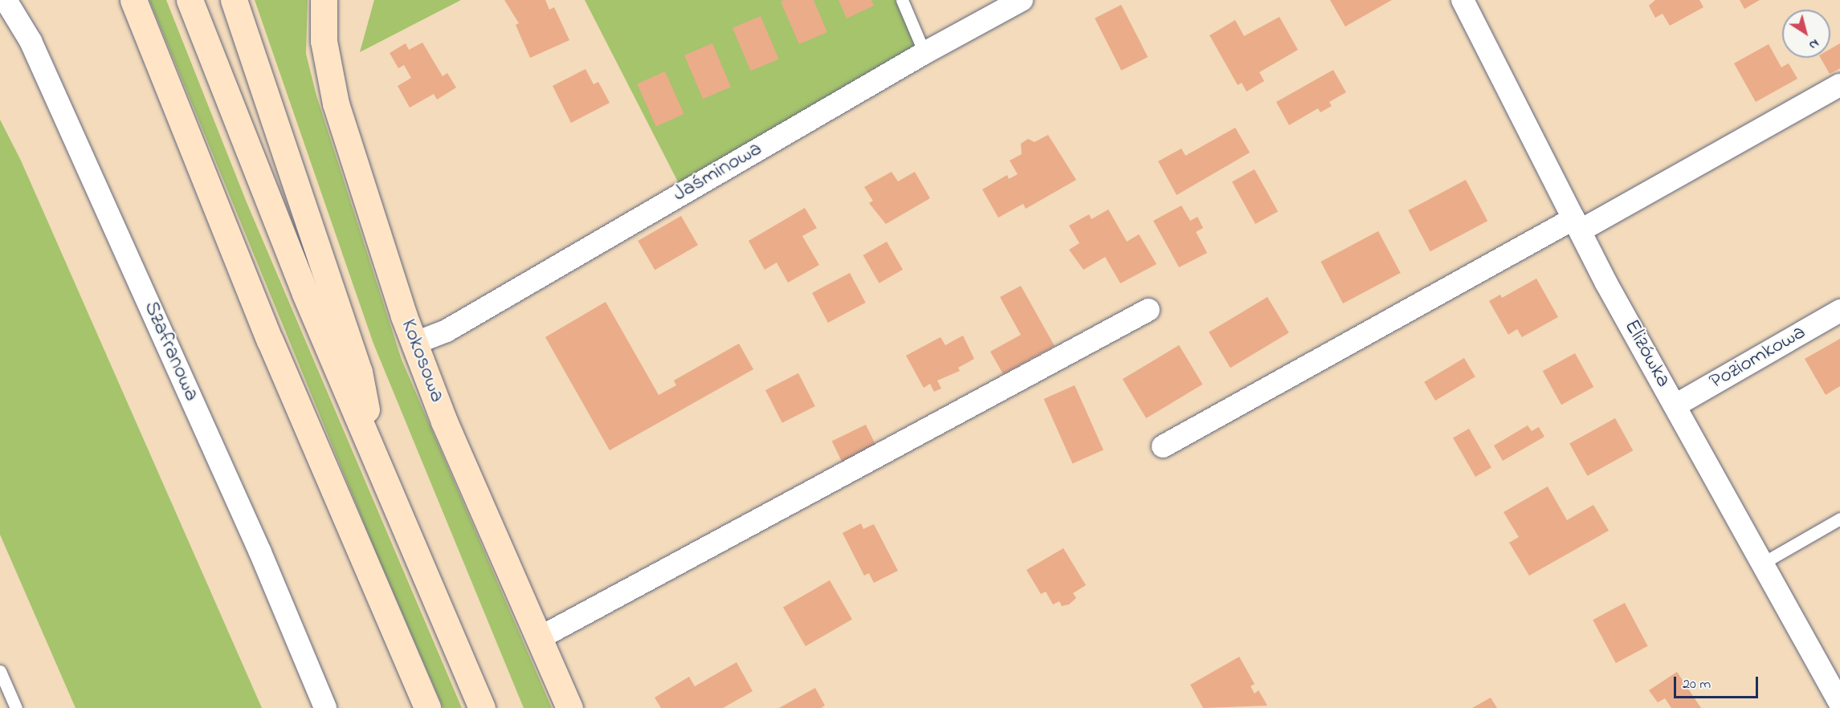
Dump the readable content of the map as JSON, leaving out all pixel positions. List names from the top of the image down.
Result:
{
  "streets": {
    "main road": ["Kokosowa"],
    "street": [
      "Jaśminowa",
      "Szafranowa",
      "Elizówka",
      "Poziomkowa"
    ]
  },
  "crossings": [
    ["Jaśminowa", "Kokosowa"],
    ["Elizówka", "Poziomkowa"]
  ],
  "scale_bar": "20 m",
  "north": "bottom right"
}
